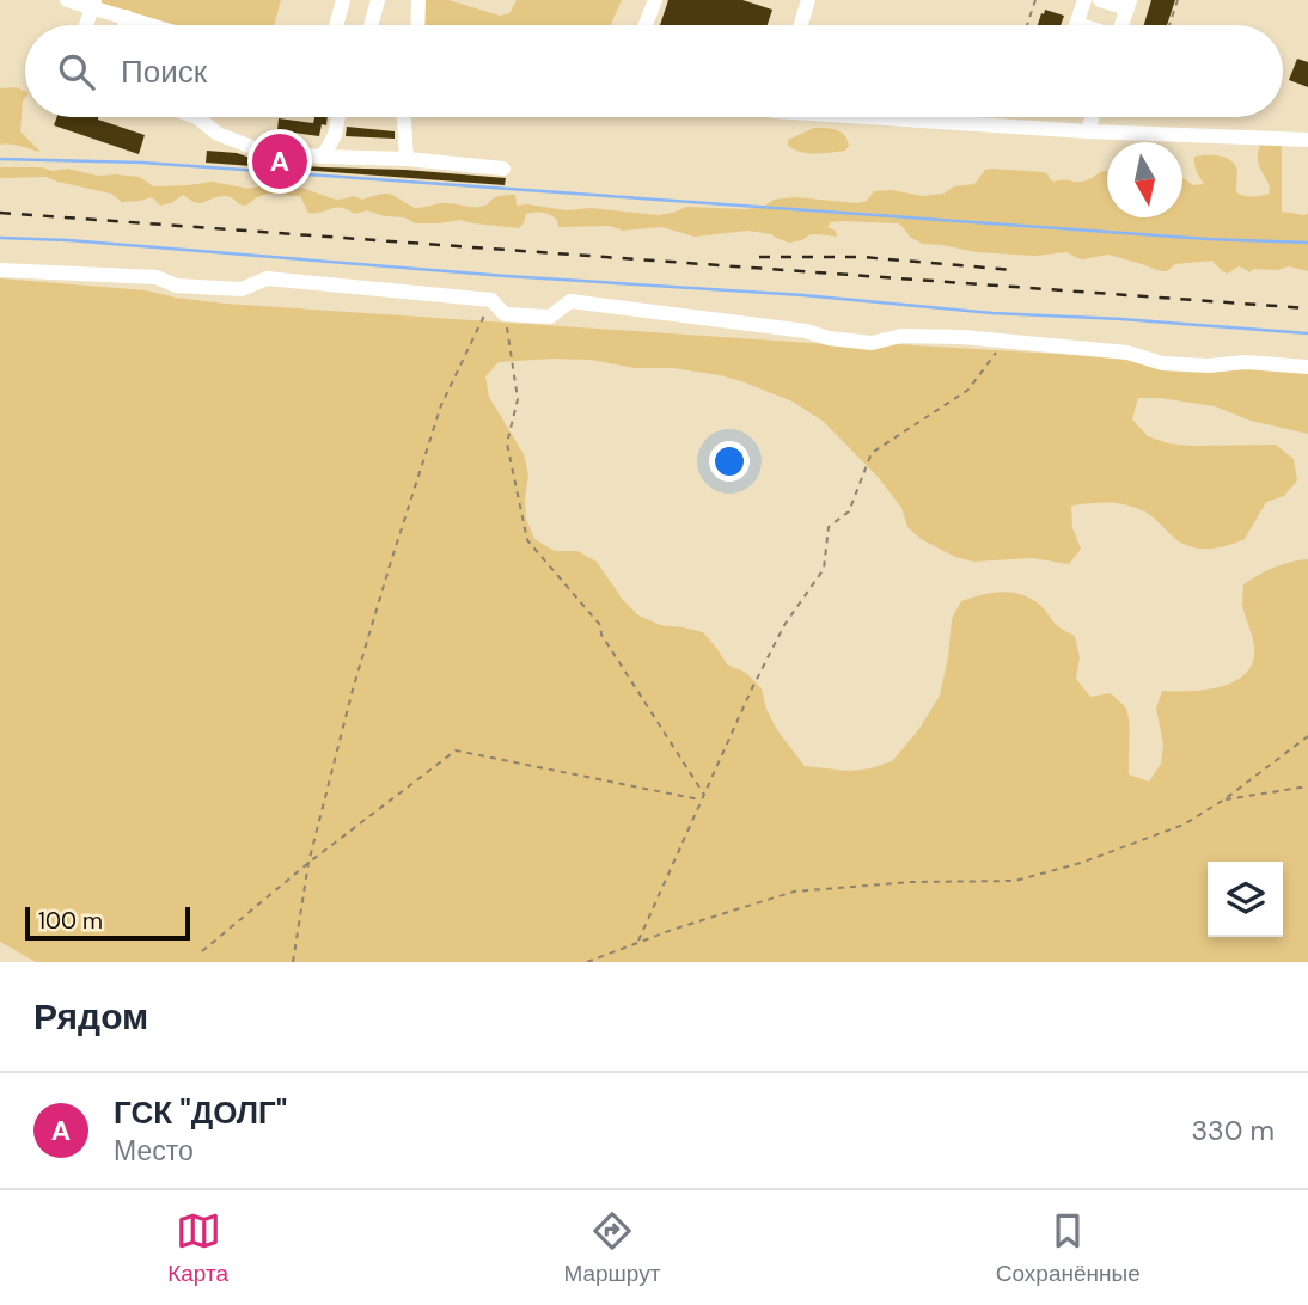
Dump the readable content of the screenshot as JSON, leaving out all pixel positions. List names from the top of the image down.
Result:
{
  "scale_bar": "100 m",
  "north": "bottom",
  "page": {
    "search": "Поиск",
    "pins": "A",
    "scale": "100 m",
    "heading": "Рядом",
    "list": [
      {
        "mark": "A",
        "name": "ГСК \"ДОЛГ\"",
        "note": "Место",
        "value": "330 m"
      }
    ],
    "nav": ["Карта", "Маршрут", "Сохранённые"]
  }
}
